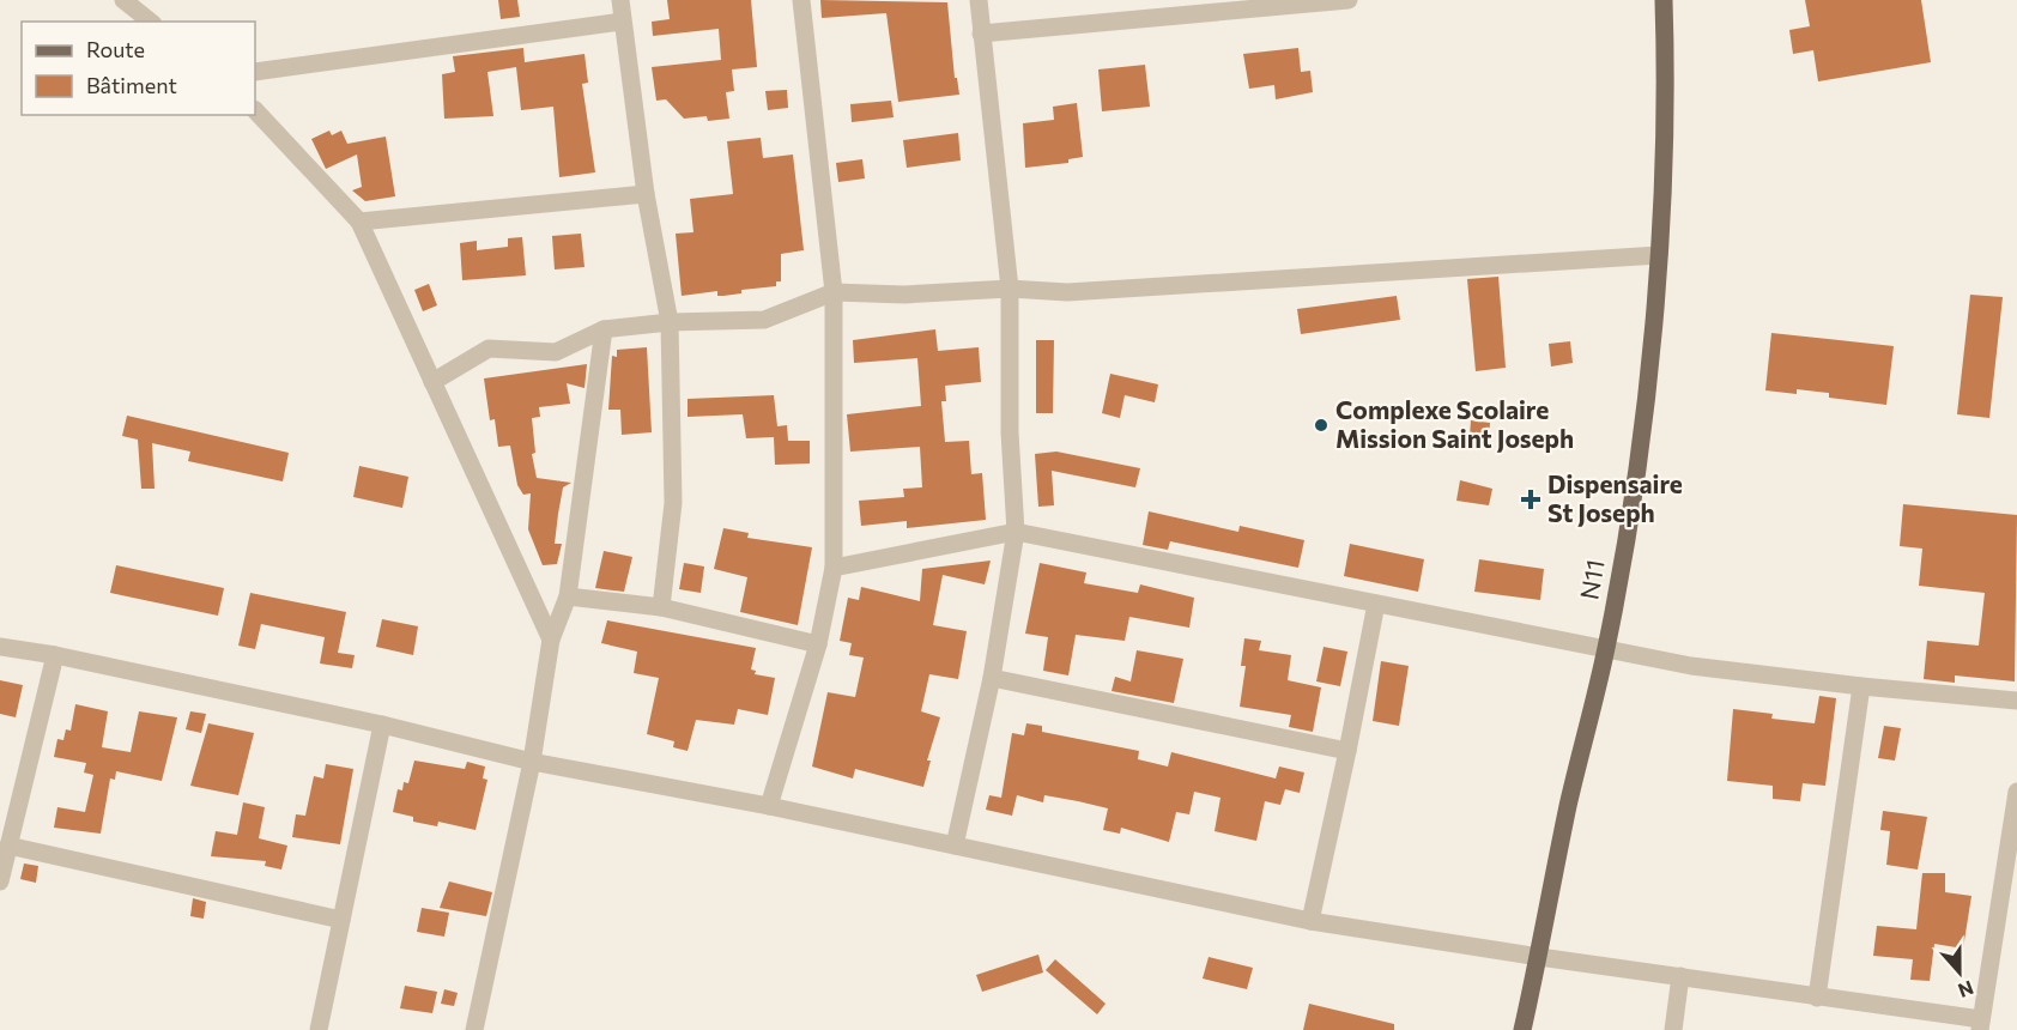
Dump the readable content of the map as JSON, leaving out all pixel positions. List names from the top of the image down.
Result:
{
  "streets": {
    "main road": ["N11"]
  },
  "places": {
    "other": ["Complexe Scolaire Mission Saint Joseph"],
    "health": ["Dispensaire St Joseph"]
  },
  "legend": ["Route", "Bâtiment"],
  "north": "bottom"
}
